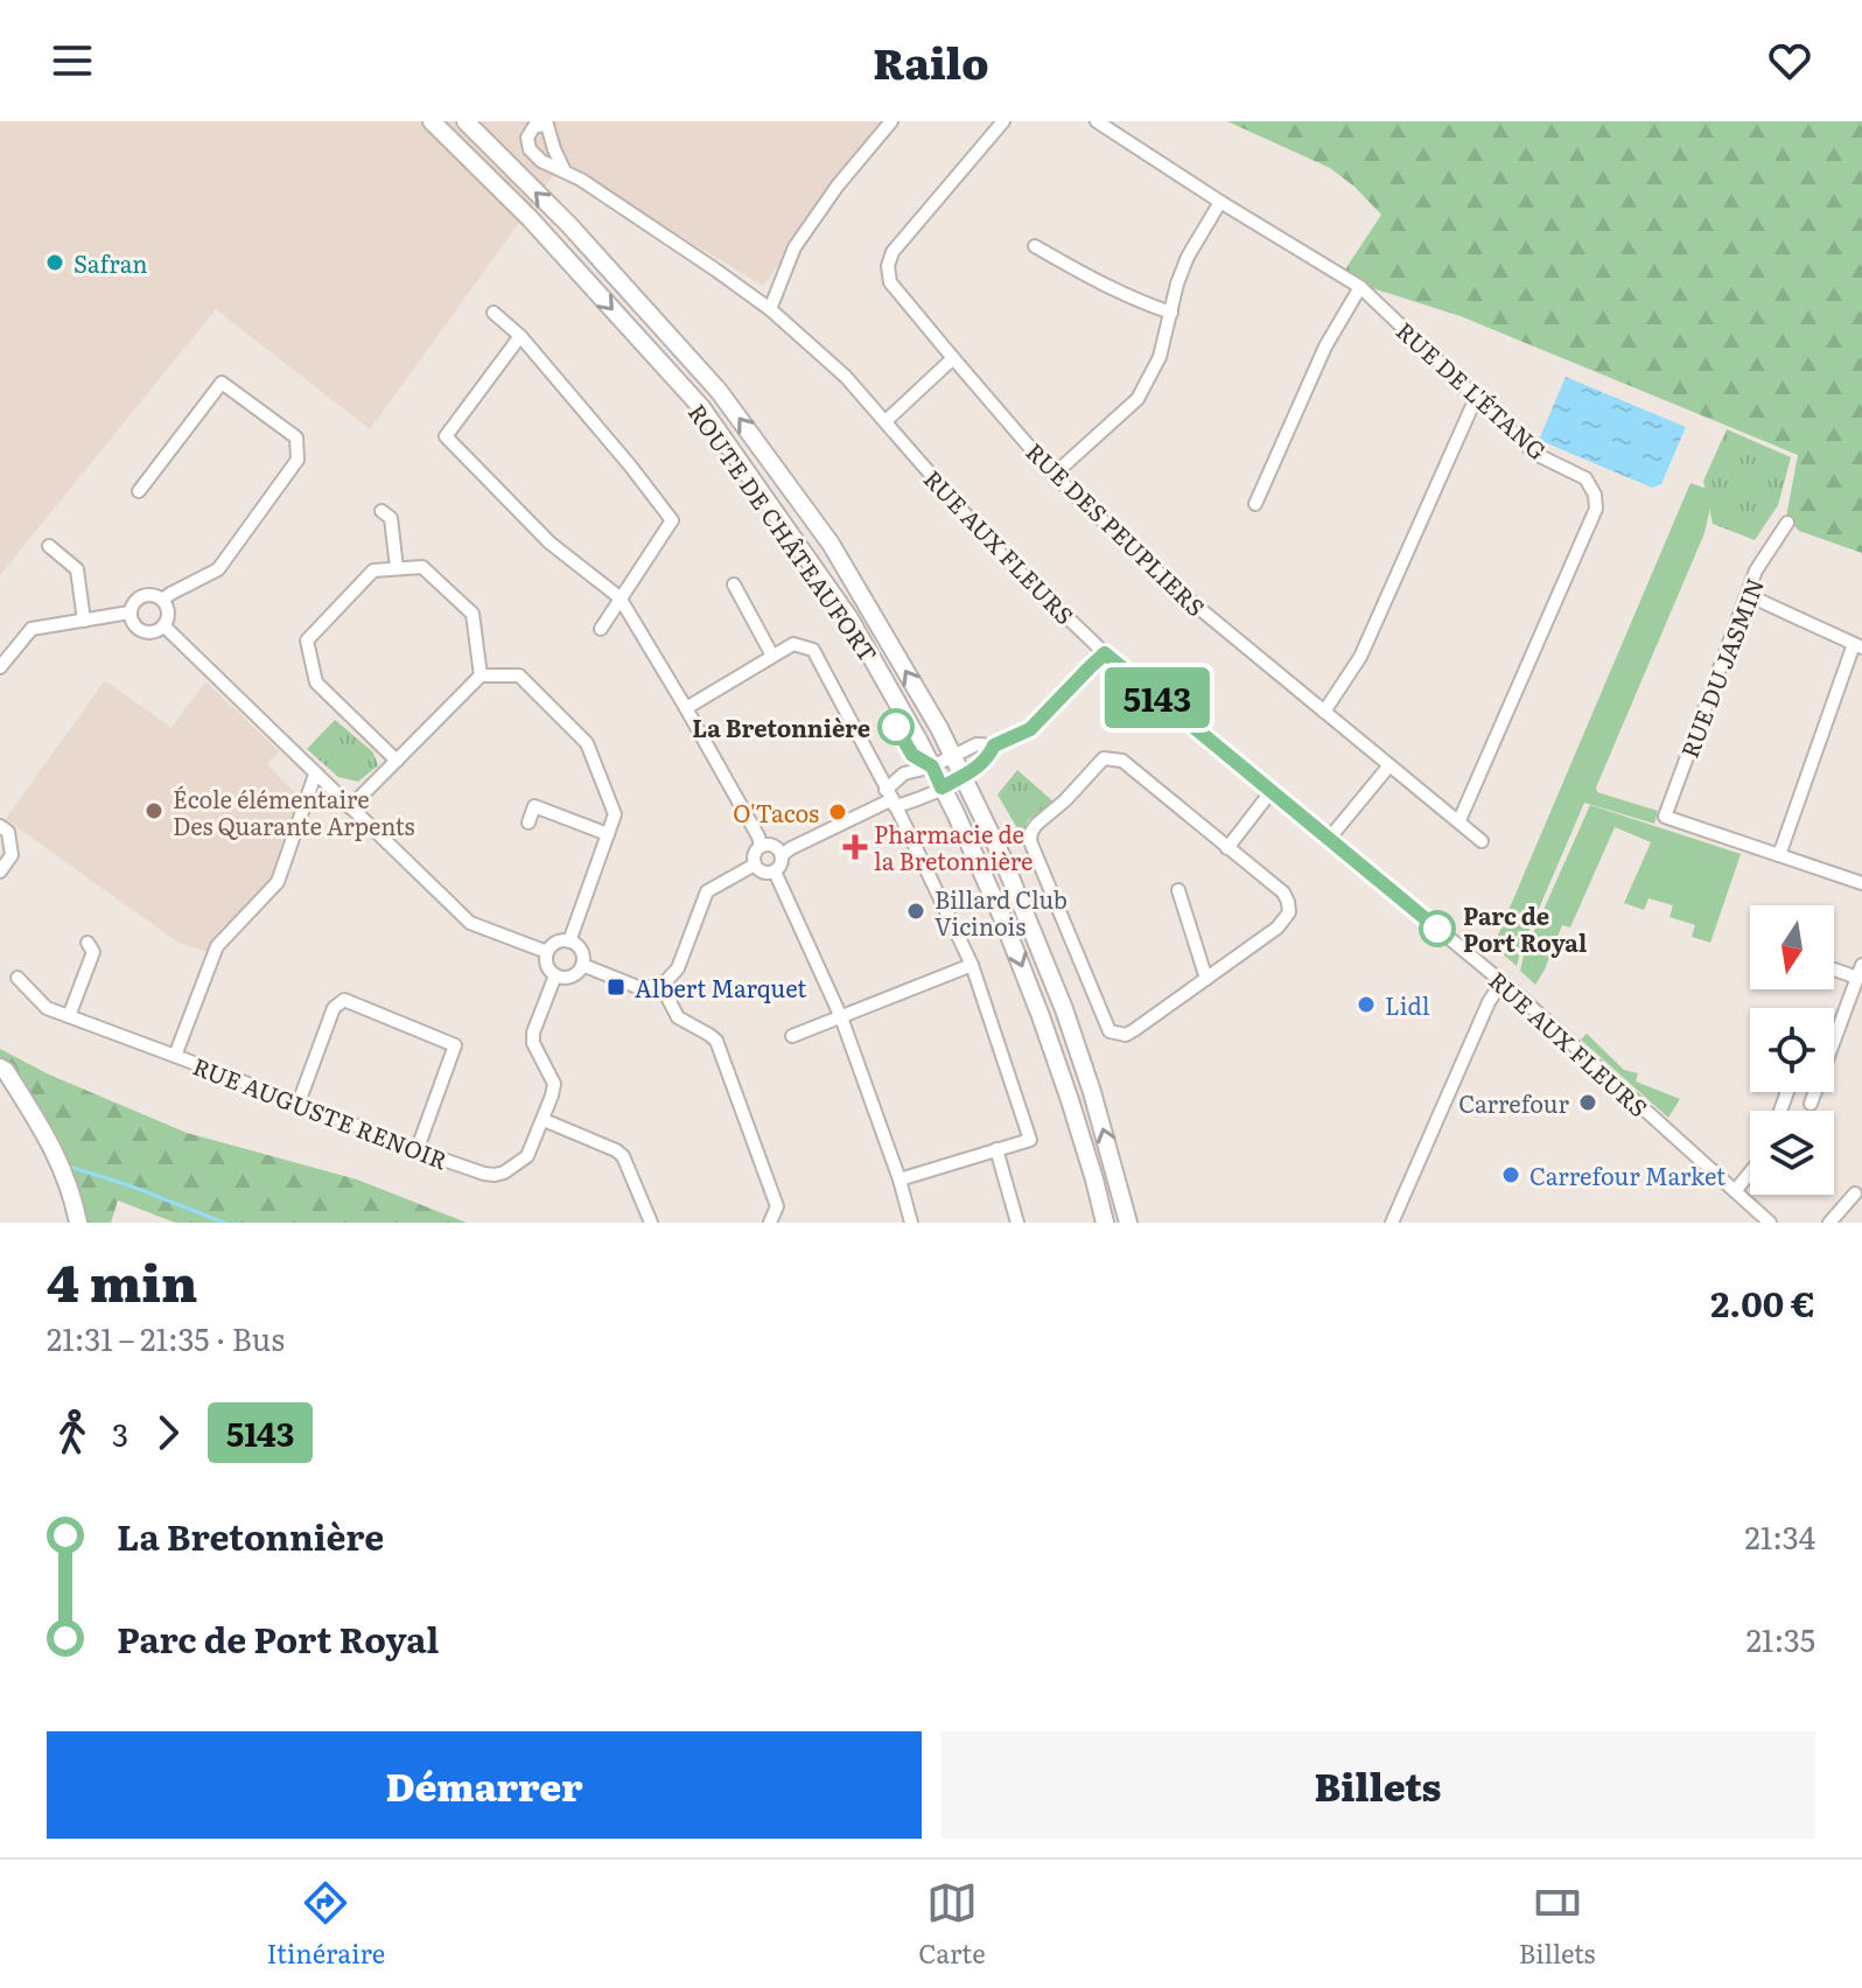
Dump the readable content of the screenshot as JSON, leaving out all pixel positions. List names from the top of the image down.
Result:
{
  "streets": {
    "main road": ["ROUTE DE CHÂTEAUFORT"],
    "street": [
      "RUE DE L'ÉTANG",
      "RUE DES PEUPLIERS",
      "RUE AUX FLEURS",
      "RUE DU JASMIN",
      "RUE AUGUSTE RENOIR"
    ]
  },
  "crossings": [
    ["RUE DE L'ÉTANG", "RUE DES PEUPLIERS"]
  ],
  "places": {
    "other": [
      "Safran",
      "La Bretonnière",
      "École élémentaire Des Quarante Arpents",
      "O'Tacos",
      "Billard Club Vicinois",
      "Parc de Port Royal",
      "Lidl",
      "Carrefour",
      "Carrefour Market"
    ],
    "health": ["Pharmacie de la Bretonnière"],
    "transit": ["Albert Marquet"]
  },
  "lines": ["bus line 5143"],
  "north": "bottom",
  "page": {
    "header": "Railo",
    "on_map": "5143",
    "heading": ["4 min", "21:31 – 21:35 · Bus", "2.00 €"],
    "legs": ["3", "5143"],
    "list": [
      {
        "name": "La Bretonnière",
        "value": "21:34"
      },
      {
        "name": "Parc de Port Royal",
        "value": "21:35"
      }
    ],
    "buttons": ["Démarrer", "Billets"],
    "tabs": ["Itinéraire", "Carte", "Billets"]
  }
}
